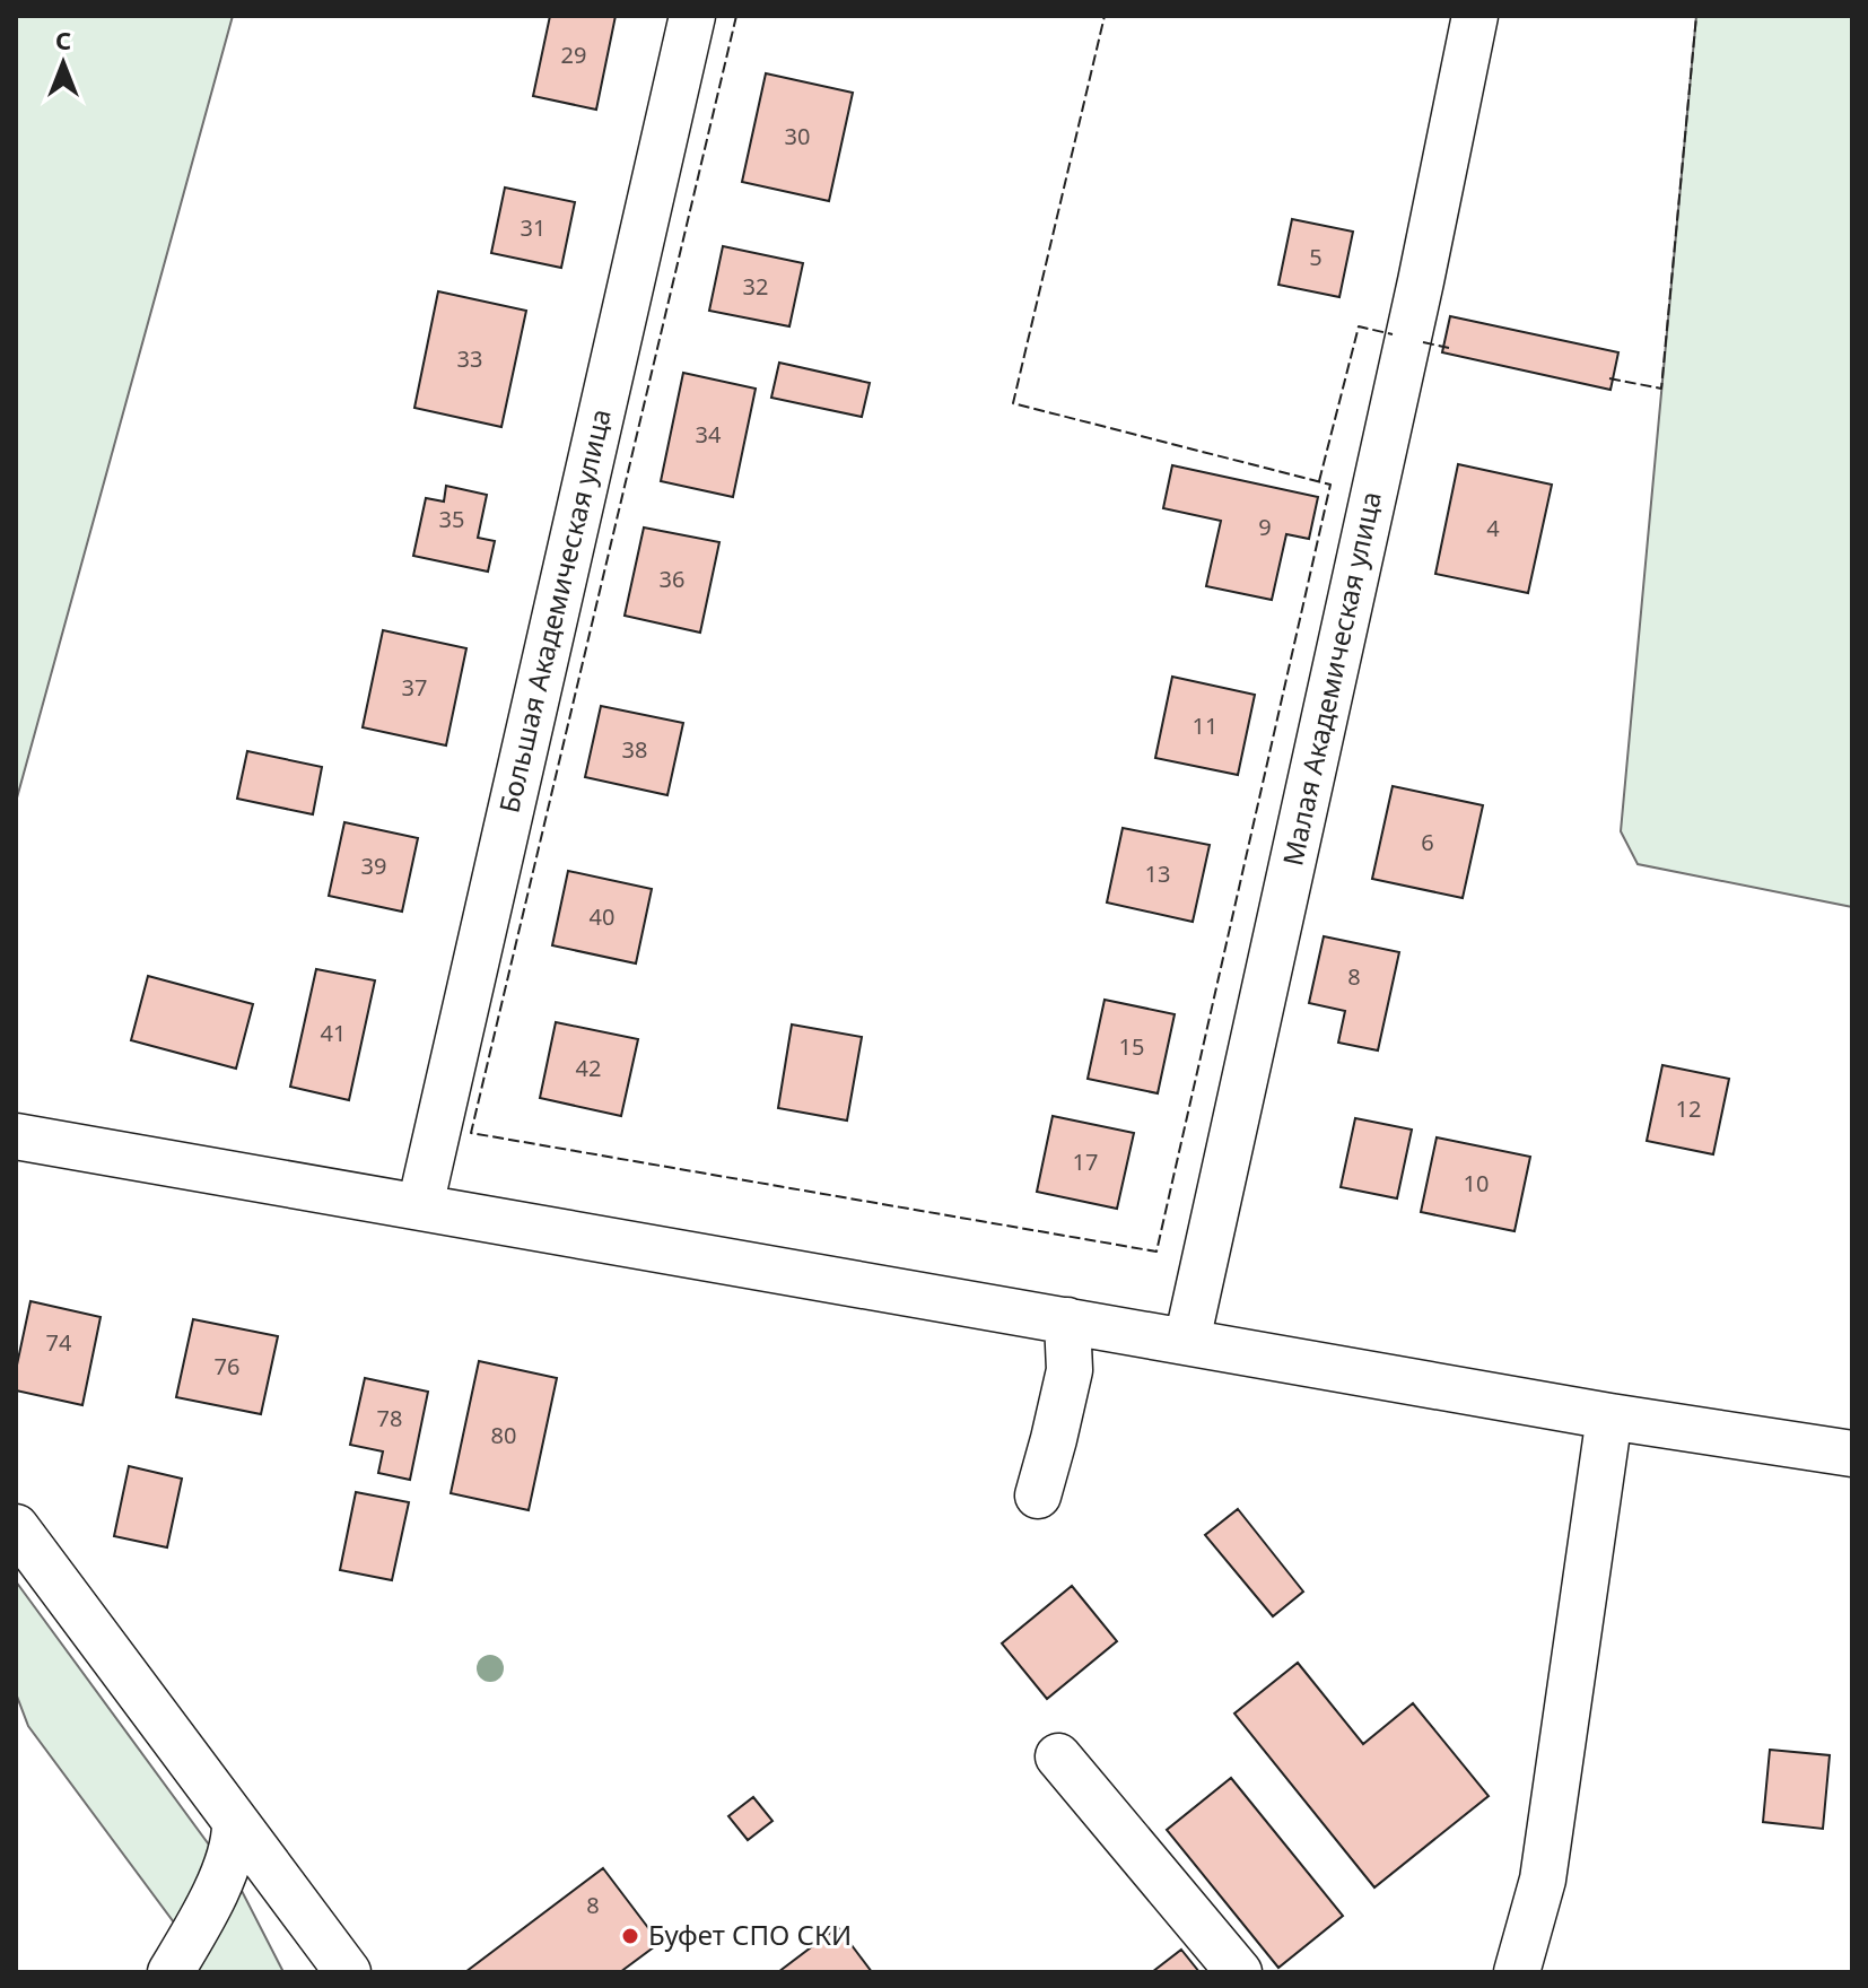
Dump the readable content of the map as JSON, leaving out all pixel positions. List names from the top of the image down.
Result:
{
  "streets": {
    "street": ["Большая Академическая улица", "Малая Академическая улица"]
  },
  "places": ["Буфет СПО СКИ"],
  "house_numbers": [
    "29",
    "30",
    "31",
    "5",
    "32",
    "33",
    "34",
    "35",
    "9",
    "4",
    "36",
    "37",
    "11",
    "38",
    "6",
    "39",
    "13",
    "40",
    "8",
    "41",
    "15",
    "42",
    "12",
    "17",
    "10",
    "74",
    "76",
    "78",
    "80",
    "8"
  ],
  "north": "top"
}
